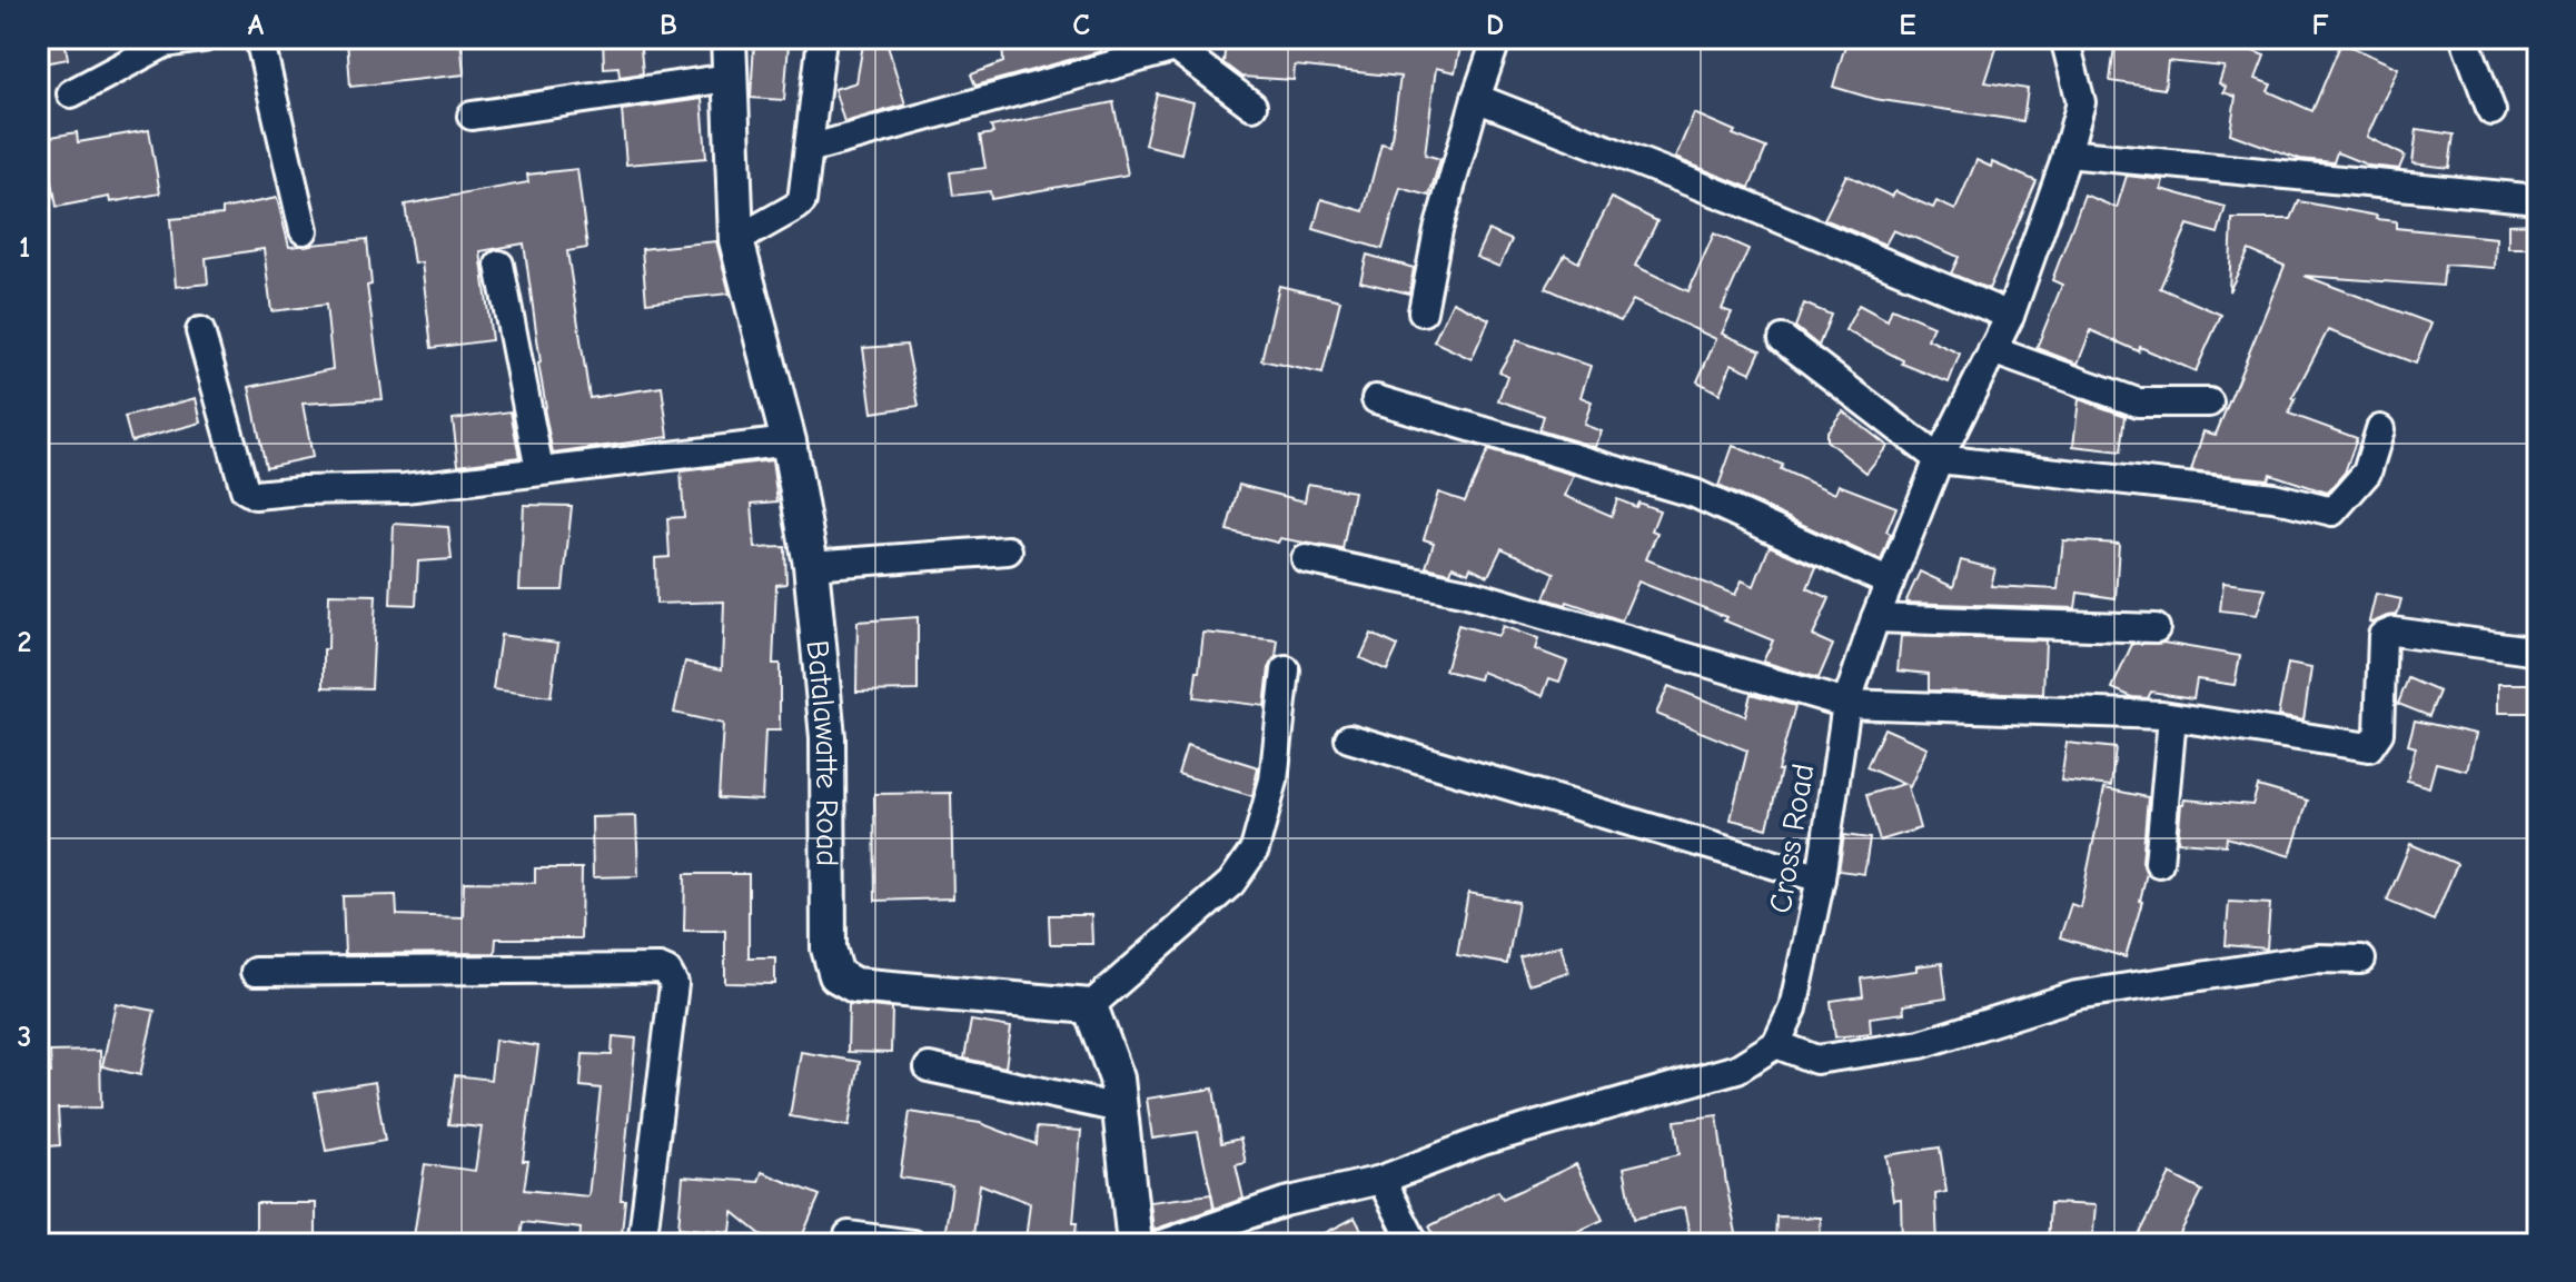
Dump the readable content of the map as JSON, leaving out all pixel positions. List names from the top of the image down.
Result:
{
  "streets": {
    "street": ["Batalawatte Road", "Cross Road"]
  },
  "grid": {
    "columns": [
      "A",
      "B",
      "C",
      "D",
      "E",
      "F"
    ],
    "rows": ["1", "2", "3"]
  }
}
